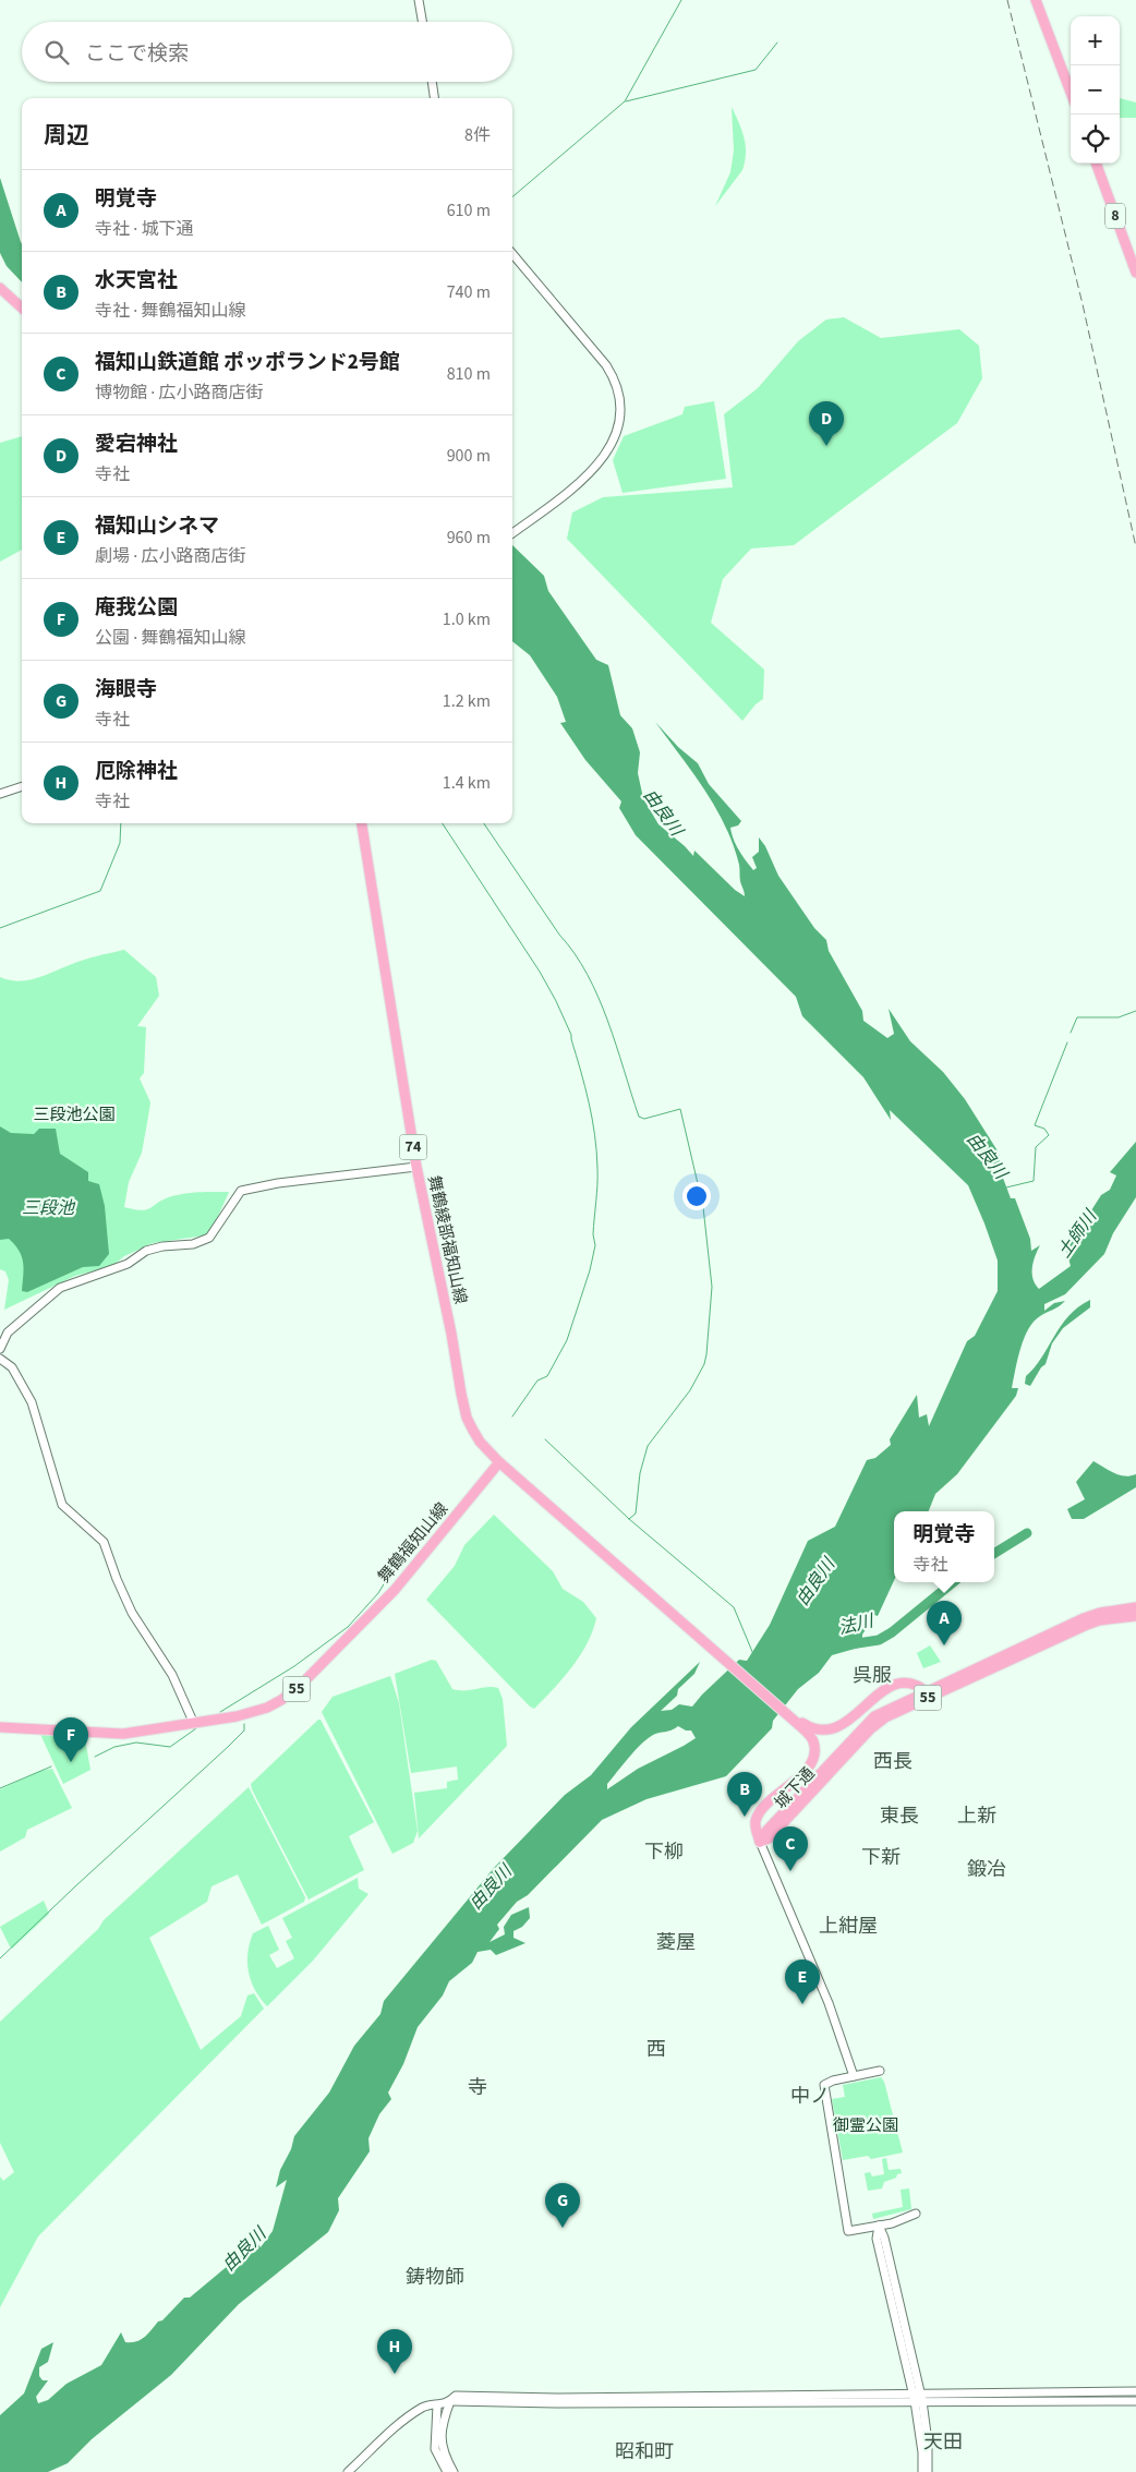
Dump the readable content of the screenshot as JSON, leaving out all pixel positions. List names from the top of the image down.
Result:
{
  "streets": {
    "main road": [
      "8",
      "74",
      "舞鶴綾部福知山線",
      "舞鶴福知山線",
      "55",
      "城下通"
    ]
  },
  "crossings": [
    ["舞鶴綾部福知山線", "舞鶴福知山線"],
    ["55", "城下通"]
  ],
  "districts": [
    "呉服",
    "西長",
    "東長",
    "上新",
    "下柳",
    "下新",
    "鍛冶",
    "上紺屋",
    "菱屋",
    "西",
    "寺",
    "中ノ",
    "鋳物師",
    "天田",
    "昭和町"
  ],
  "water": [
    "由良川",
    "三段池",
    "土師川",
    "法川"
  ],
  "parks": ["三段池公園", "御霊公園"],
  "page": {
    "map_buttons": ["+", "−"],
    "search": "ここで検索",
    "heading": ["周辺", "8件"],
    "list": [
      {
        "mark": "A",
        "name": "明覚寺",
        "note": "寺社 · 城下通",
        "value": "610 m"
      },
      {
        "mark": "B",
        "name": "水天宮社",
        "note": "寺社 · 舞鶴福知山線",
        "value": "740 m"
      },
      {
        "mark": "C",
        "name": "福知山鉄道館 ポッポランド2号館",
        "note": "博物館 · 広小路商店街",
        "value": "810 m"
      },
      {
        "mark": "D",
        "name": "愛宕神社",
        "note": "寺社",
        "value": "900 m"
      },
      {
        "mark": "E",
        "name": "福知山シネマ",
        "note": "劇場 · 広小路商店街",
        "value": "960 m"
      },
      {
        "mark": "F",
        "name": "庵我公園",
        "note": "公園 · 舞鶴福知山線",
        "value": "1.0 km"
      },
      {
        "mark": "G",
        "name": "海眼寺",
        "note": "寺社",
        "value": "1.2 km"
      },
      {
        "mark": "H",
        "name": "厄除神社",
        "note": "寺社",
        "value": "1.4 km"
      }
    ],
    "pins": [
      "D",
      "A",
      "F",
      "B",
      "C",
      "E",
      "G",
      "H"
    ],
    "popup": ["明覚寺", "寺社"]
  }
}
